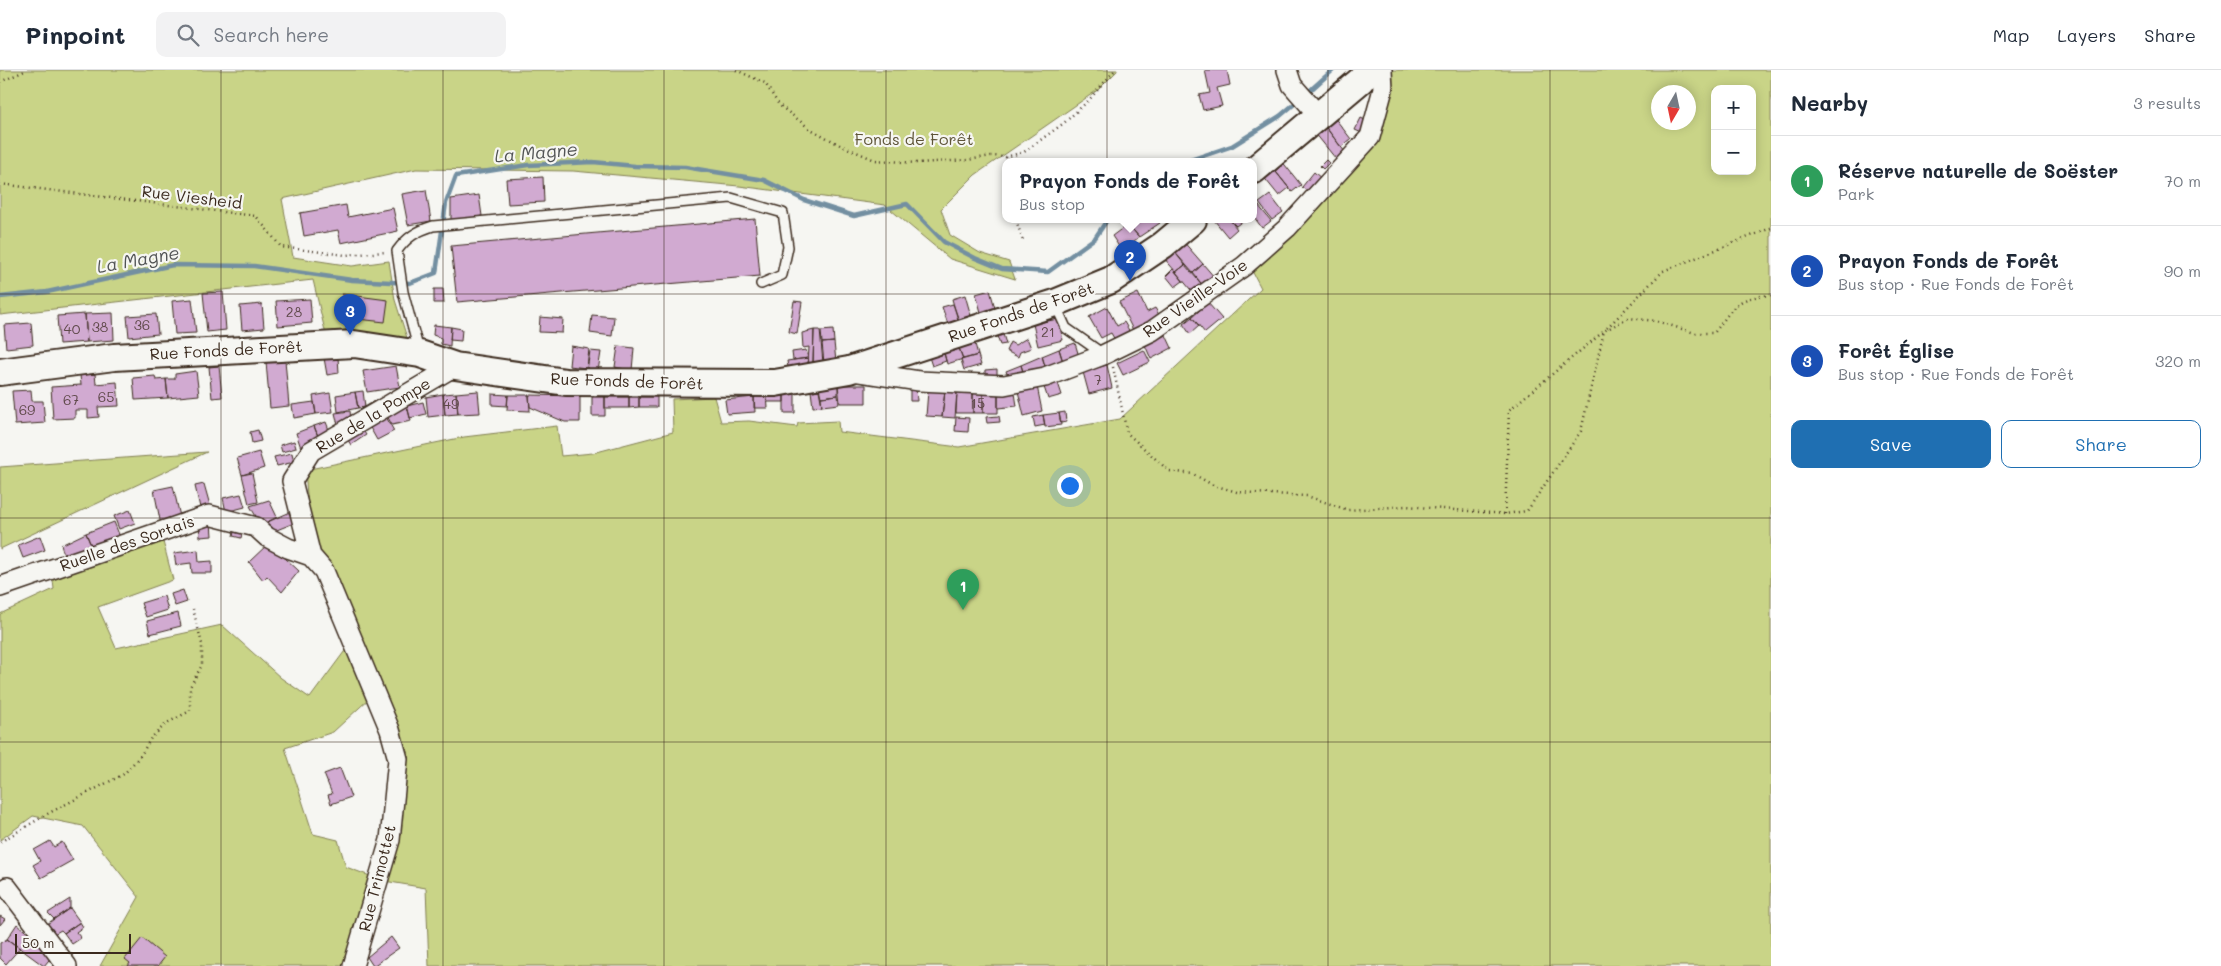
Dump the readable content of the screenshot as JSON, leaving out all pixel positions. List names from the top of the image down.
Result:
{
  "streets": {
    "main road": ["Rue Fonds de Forêt"],
    "street": [
      "Rue Vieille-Voie",
      "Rue de la Pompe",
      "Ruelle des Sortais",
      "Rue Trimottet"
    ],
    "path": ["Rue Viesheid"]
  },
  "crossings": [
    ["Rue Vieille-Voie", "Rue Fonds de Forêt"],
    ["Rue Fonds de Forêt", "Rue de la Pompe"],
    ["Rue de la Pompe", "Ruelle des Sortais"],
    ["Rue de la Pompe", "Rue Trimottet"]
  ],
  "water": ["La Magne"],
  "parks": ["Fonds de Forêt"],
  "house_numbers": [
    "28",
    "36",
    "38",
    "40",
    "21",
    "7",
    "65",
    "67",
    "15",
    "49",
    "69"
  ],
  "scale_bar": "50 m",
  "north": "bottom",
  "page": {
    "header": "Pinpoint",
    "search": "Search here",
    "nav": ["Map", "Layers", "Share"],
    "heading": ["Nearby", "3 results"],
    "map_buttons": ["+", "−"],
    "list": [
      {
        "mark": "1",
        "name": "Réserve naturelle de Soëster",
        "note": "Park",
        "value": "70 m"
      },
      {
        "mark": "2",
        "name": "Prayon Fonds de Forêt",
        "note": "Bus stop · Rue Fonds de Forêt",
        "value": "90 m"
      },
      {
        "mark": "3",
        "name": "Forêt Église",
        "note": "Bus stop · Rue Fonds de Forêt",
        "value": "320 m"
      }
    ],
    "popup": ["Prayon Fonds de Forêt", "Bus stop"],
    "pins": ["2", "3", "1"],
    "buttons": ["Save", "Share"],
    "scale": "50 m"
  }
}
